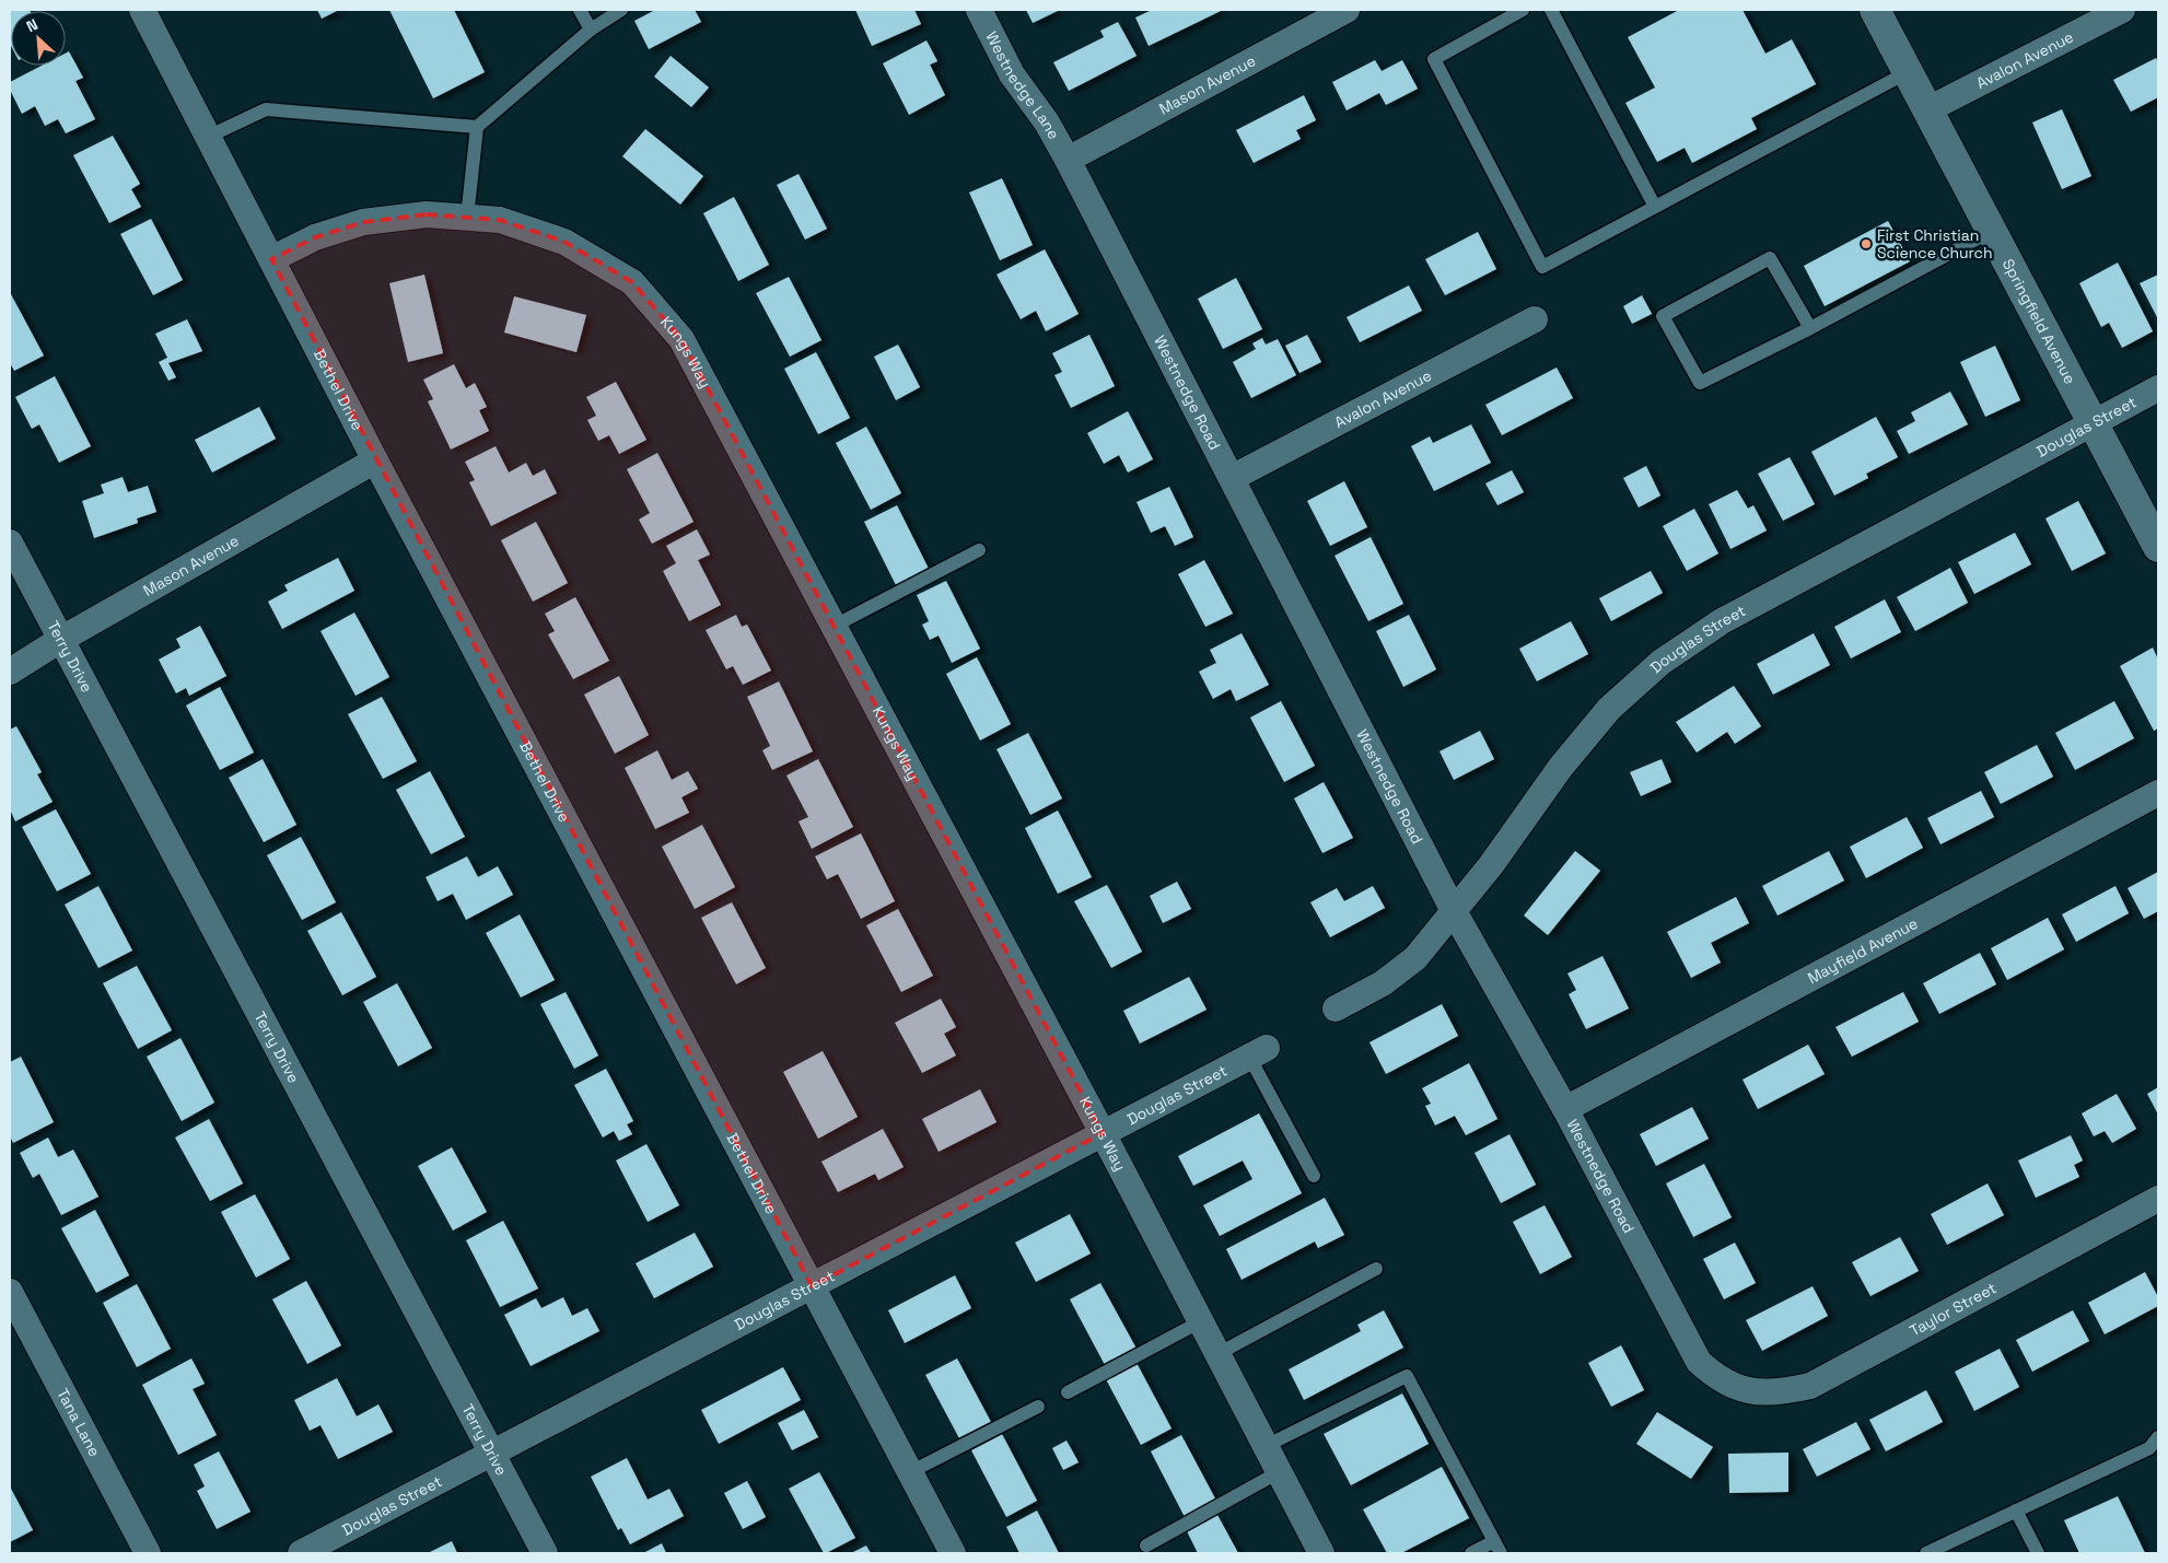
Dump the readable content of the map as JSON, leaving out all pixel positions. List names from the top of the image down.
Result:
{
  "streets": {
    "street": [
      "Avalon Avenue",
      "Westnedge Lane",
      "Mason Avenue",
      "Springfield Avenue",
      "Kungs Way",
      "Bethel Drive",
      "Westnedge Road",
      "Douglas Street",
      "Terry Drive",
      "Mayfield Avenue",
      "Taylor Street",
      "Tana Lane"
    ]
  },
  "crossings": [
    ["Avalon Avenue", "Springfield Avenue"],
    ["Avalon Avenue", "Westnedge Road"],
    ["Westnedge Lane", "Mason Avenue"],
    ["Westnedge Lane", "Westnedge Road"],
    ["Mason Avenue", "Bethel Drive"],
    ["Mason Avenue", "Westnedge Road"],
    ["Mason Avenue", "Terry Drive"],
    ["Springfield Avenue", "Douglas Street"],
    ["Kungs Way", "Bethel Drive"],
    ["Kungs Way", "Douglas Street"],
    ["Bethel Drive", "Douglas Street"],
    ["Westnedge Road", "Douglas Street"],
    ["Westnedge Road", "Mayfield Avenue"],
    ["Westnedge Road", "Taylor Street"],
    ["Douglas Street", "Terry Drive"]
  ],
  "places": ["First Christian Science Church"],
  "north": "top left"
}
